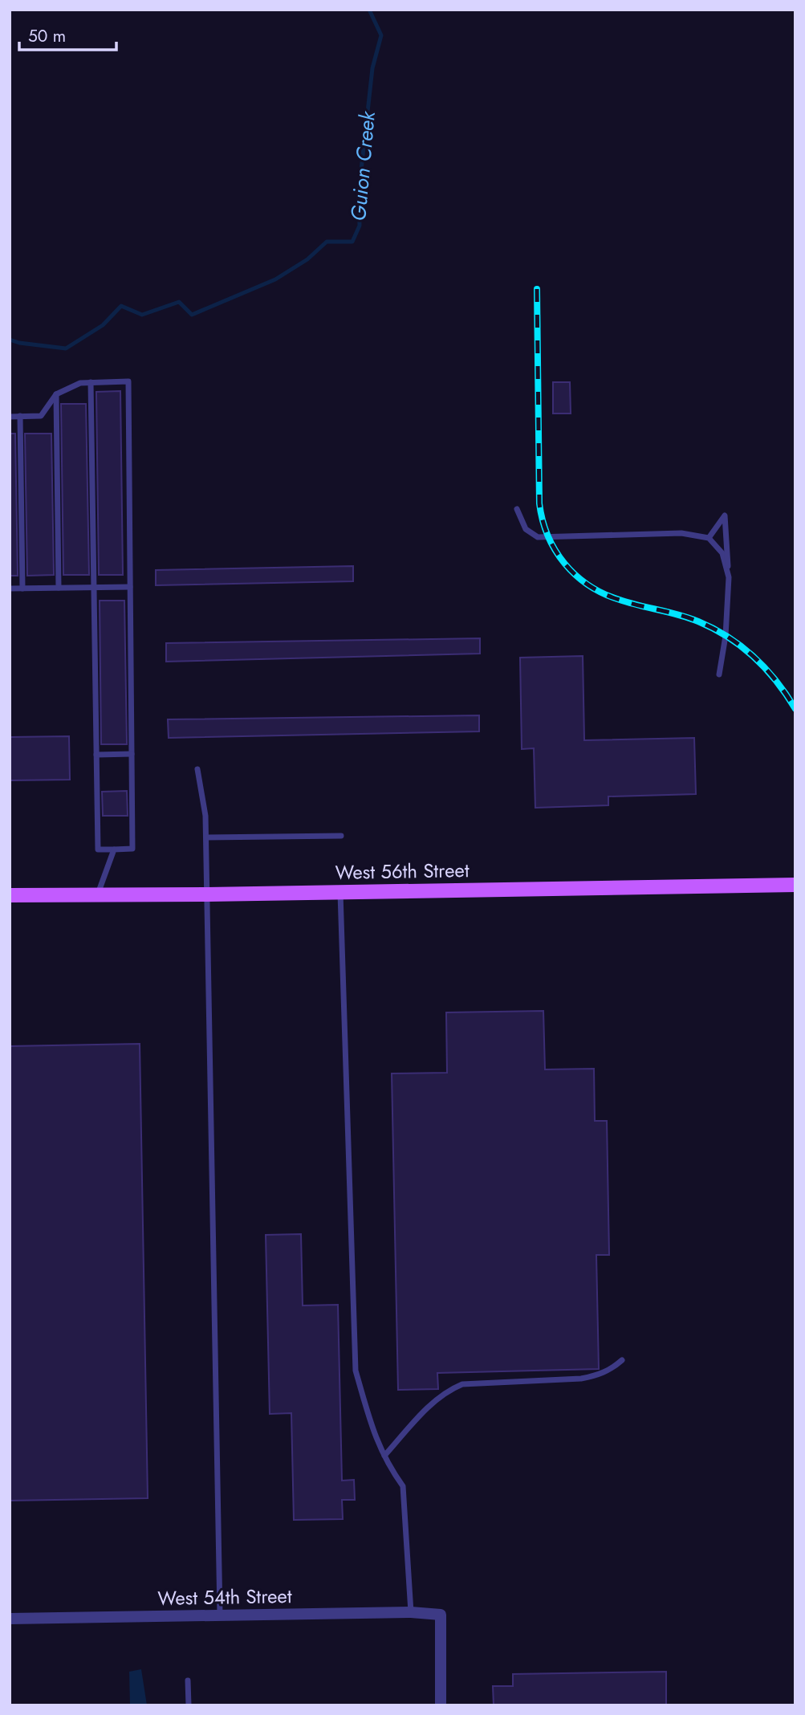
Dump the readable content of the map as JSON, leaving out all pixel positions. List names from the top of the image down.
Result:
{
  "streets": {
    "main road": ["West 56th Street"],
    "street": ["West 54th Street"]
  },
  "water": ["Guion Creek"],
  "scale_bar": "50 m"
}
